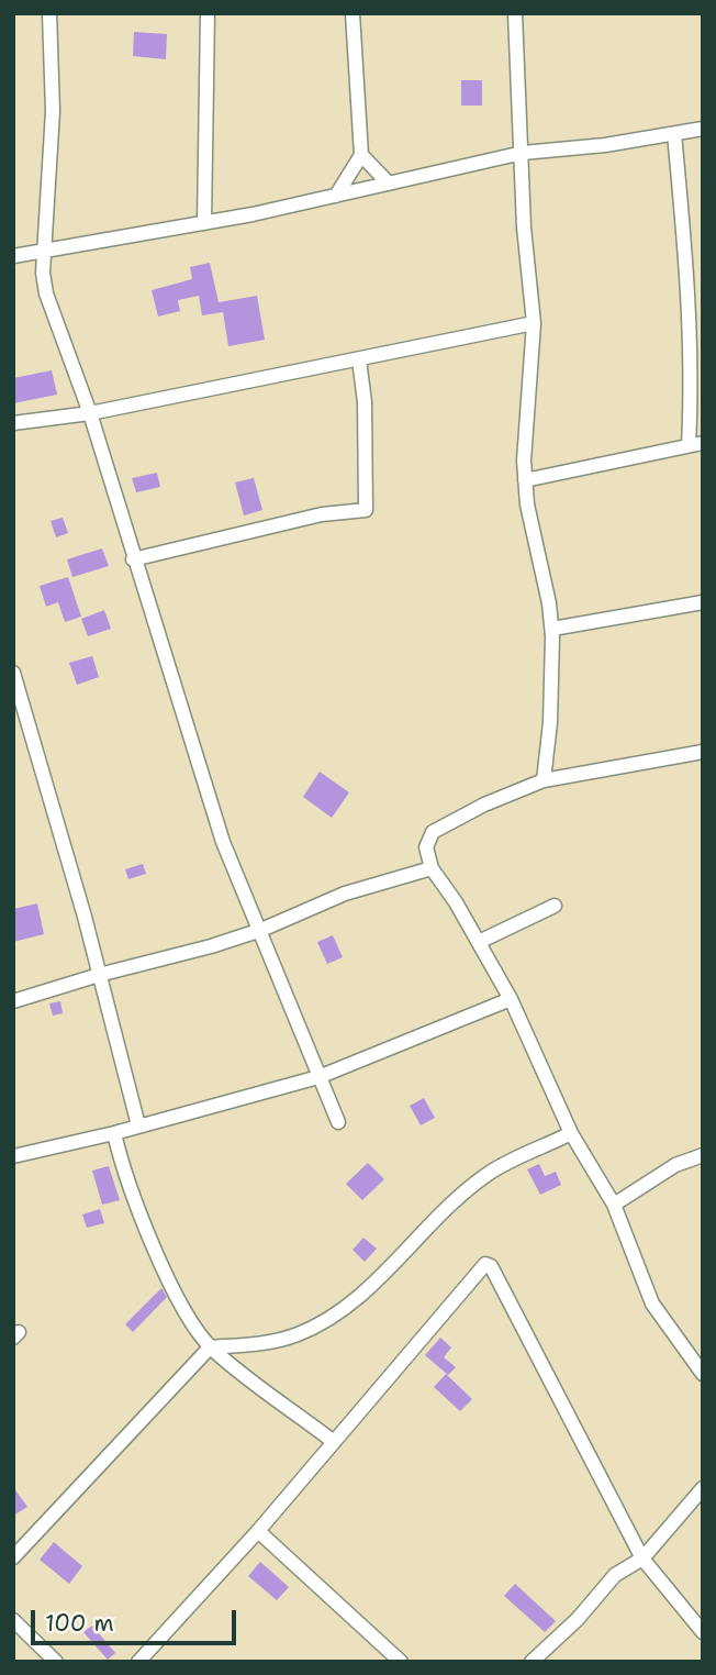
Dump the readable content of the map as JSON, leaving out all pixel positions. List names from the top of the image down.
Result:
{
  "scale_bar": "100 m"
}
